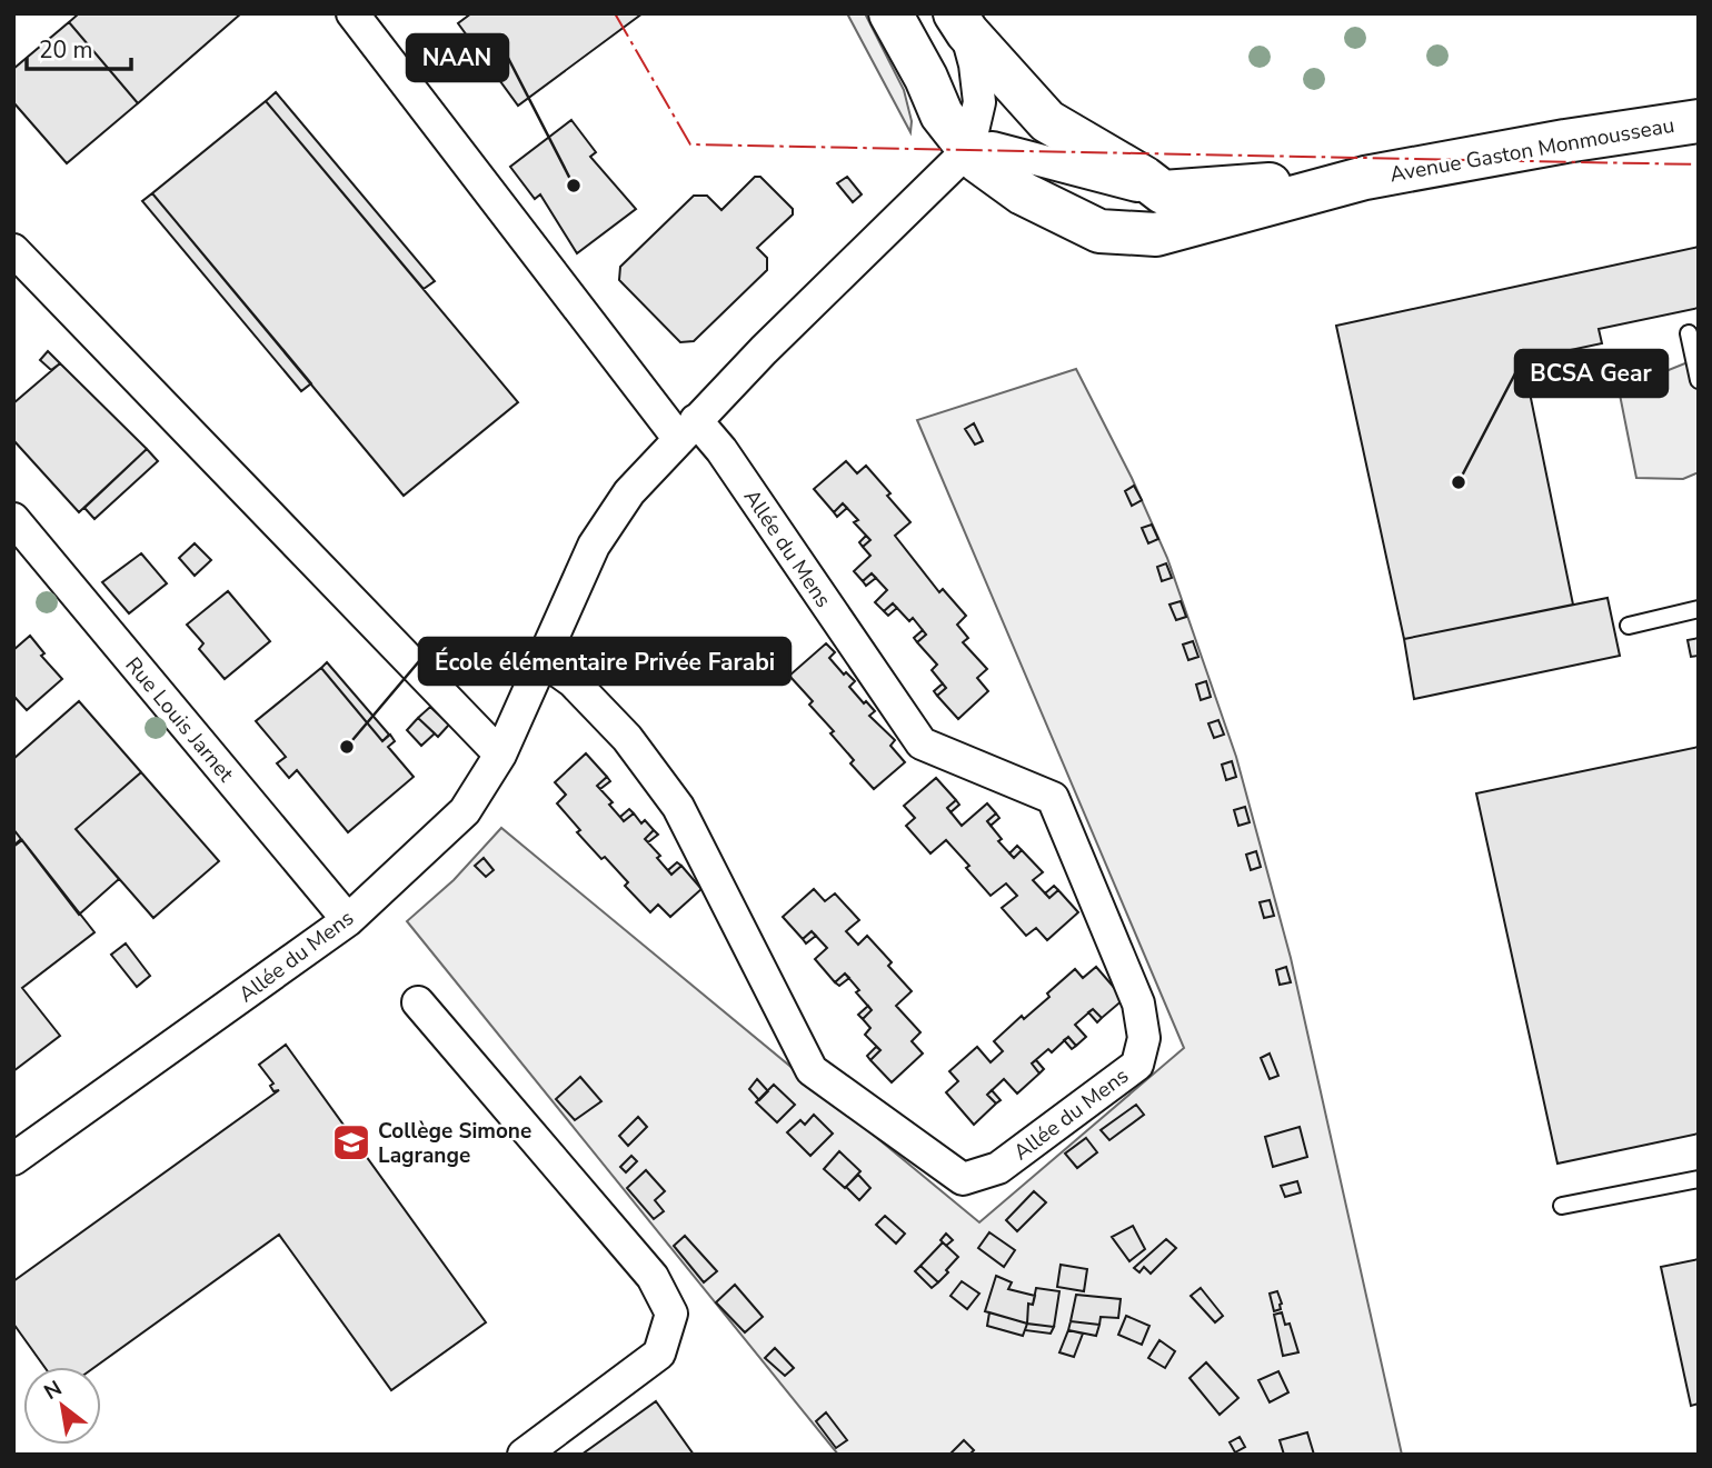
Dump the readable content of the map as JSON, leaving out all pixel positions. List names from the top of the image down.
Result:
{
  "streets": {
    "main road": ["Avenue Gaston Monmousseau"],
    "street": ["Allée du Mens", "Rue Louis Jarnet"]
  },
  "crossings": [
    ["Avenue Gaston Monmousseau", "Allée du Mens"],
    ["Allée du Mens", "Rue Louis Jarnet"]
  ],
  "places": {
    "other": ["NAAN", "BCSA Gear", "École élémentaire Privée Farabi"],
    "school or university": ["Collège Simone Lagrange"]
  },
  "scale_bar": "20 m",
  "north": "top left"
}
